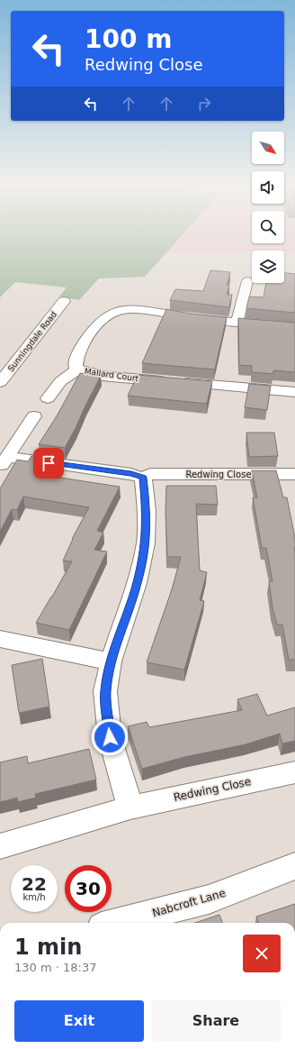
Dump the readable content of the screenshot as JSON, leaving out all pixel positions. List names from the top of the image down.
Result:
{
  "streets": {
    "street": [
      "Sunningdale Road",
      "Mallard Court",
      "Redwing Close",
      "Nabcroft Lane"
    ]
  },
  "north": "bottom right",
  "page": {
    "turn": ["100 m", "Redwing Close"],
    "speed": "22 km/h",
    "limit": "30",
    "heading": ["1 min", "130 m · 18:37"],
    "buttons": ["Exit", "Share"]
  }
}
